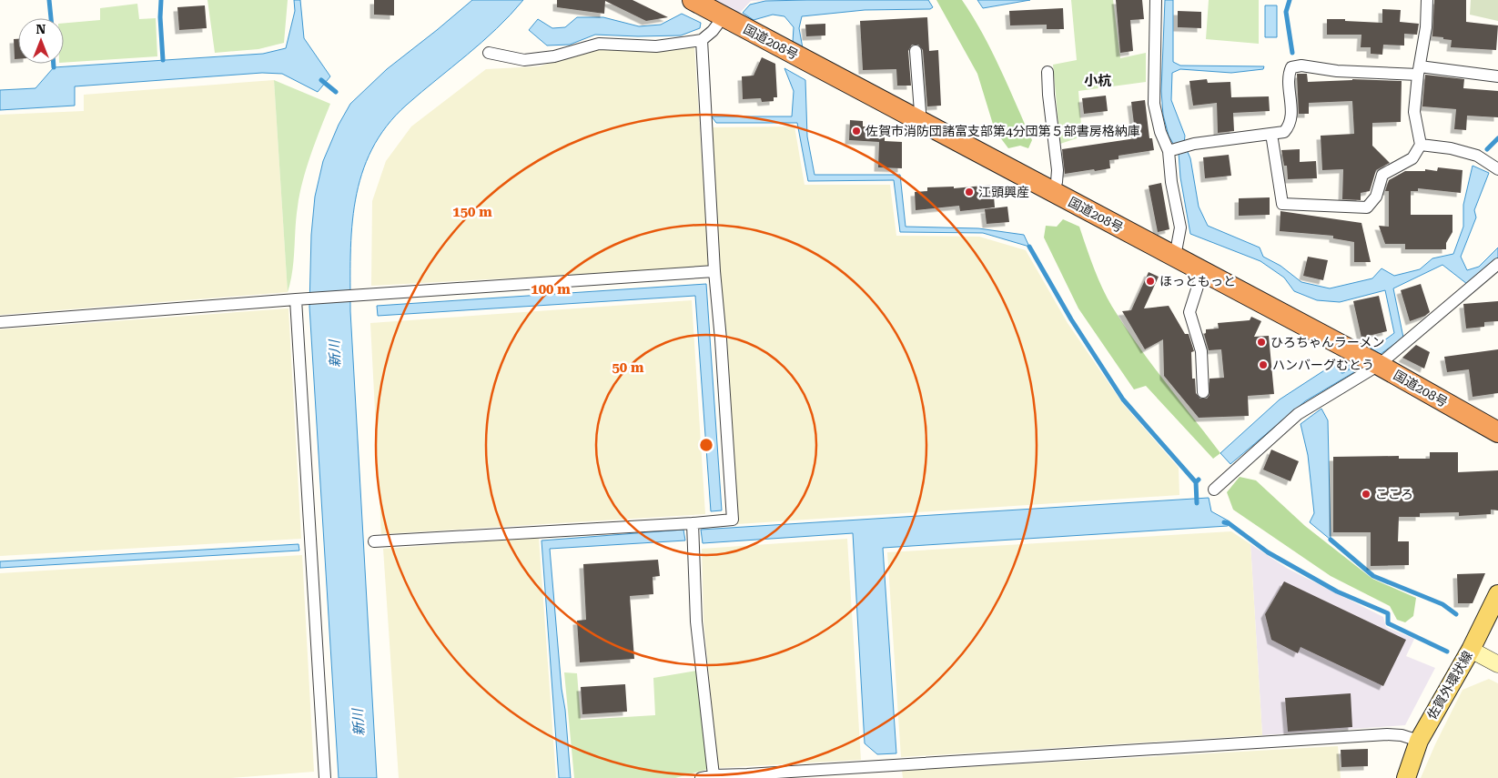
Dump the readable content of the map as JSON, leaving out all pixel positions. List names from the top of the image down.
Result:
{
  "streets": {
    "highway": ["国道208号"],
    "main road": ["佐賀外環状線"]
  },
  "districts": ["小杭"],
  "water": ["新川"],
  "places": [
    "佐賀市消防団諸富支部第4分団第５部書房格納庫",
    "江頭興産",
    "ほっともっと",
    "ひろちゃんラーメン",
    "ハンバーグむとう",
    "こころ"
  ],
  "north": "top",
  "rings": ["150 m", "100 m", "50 m"]
}
